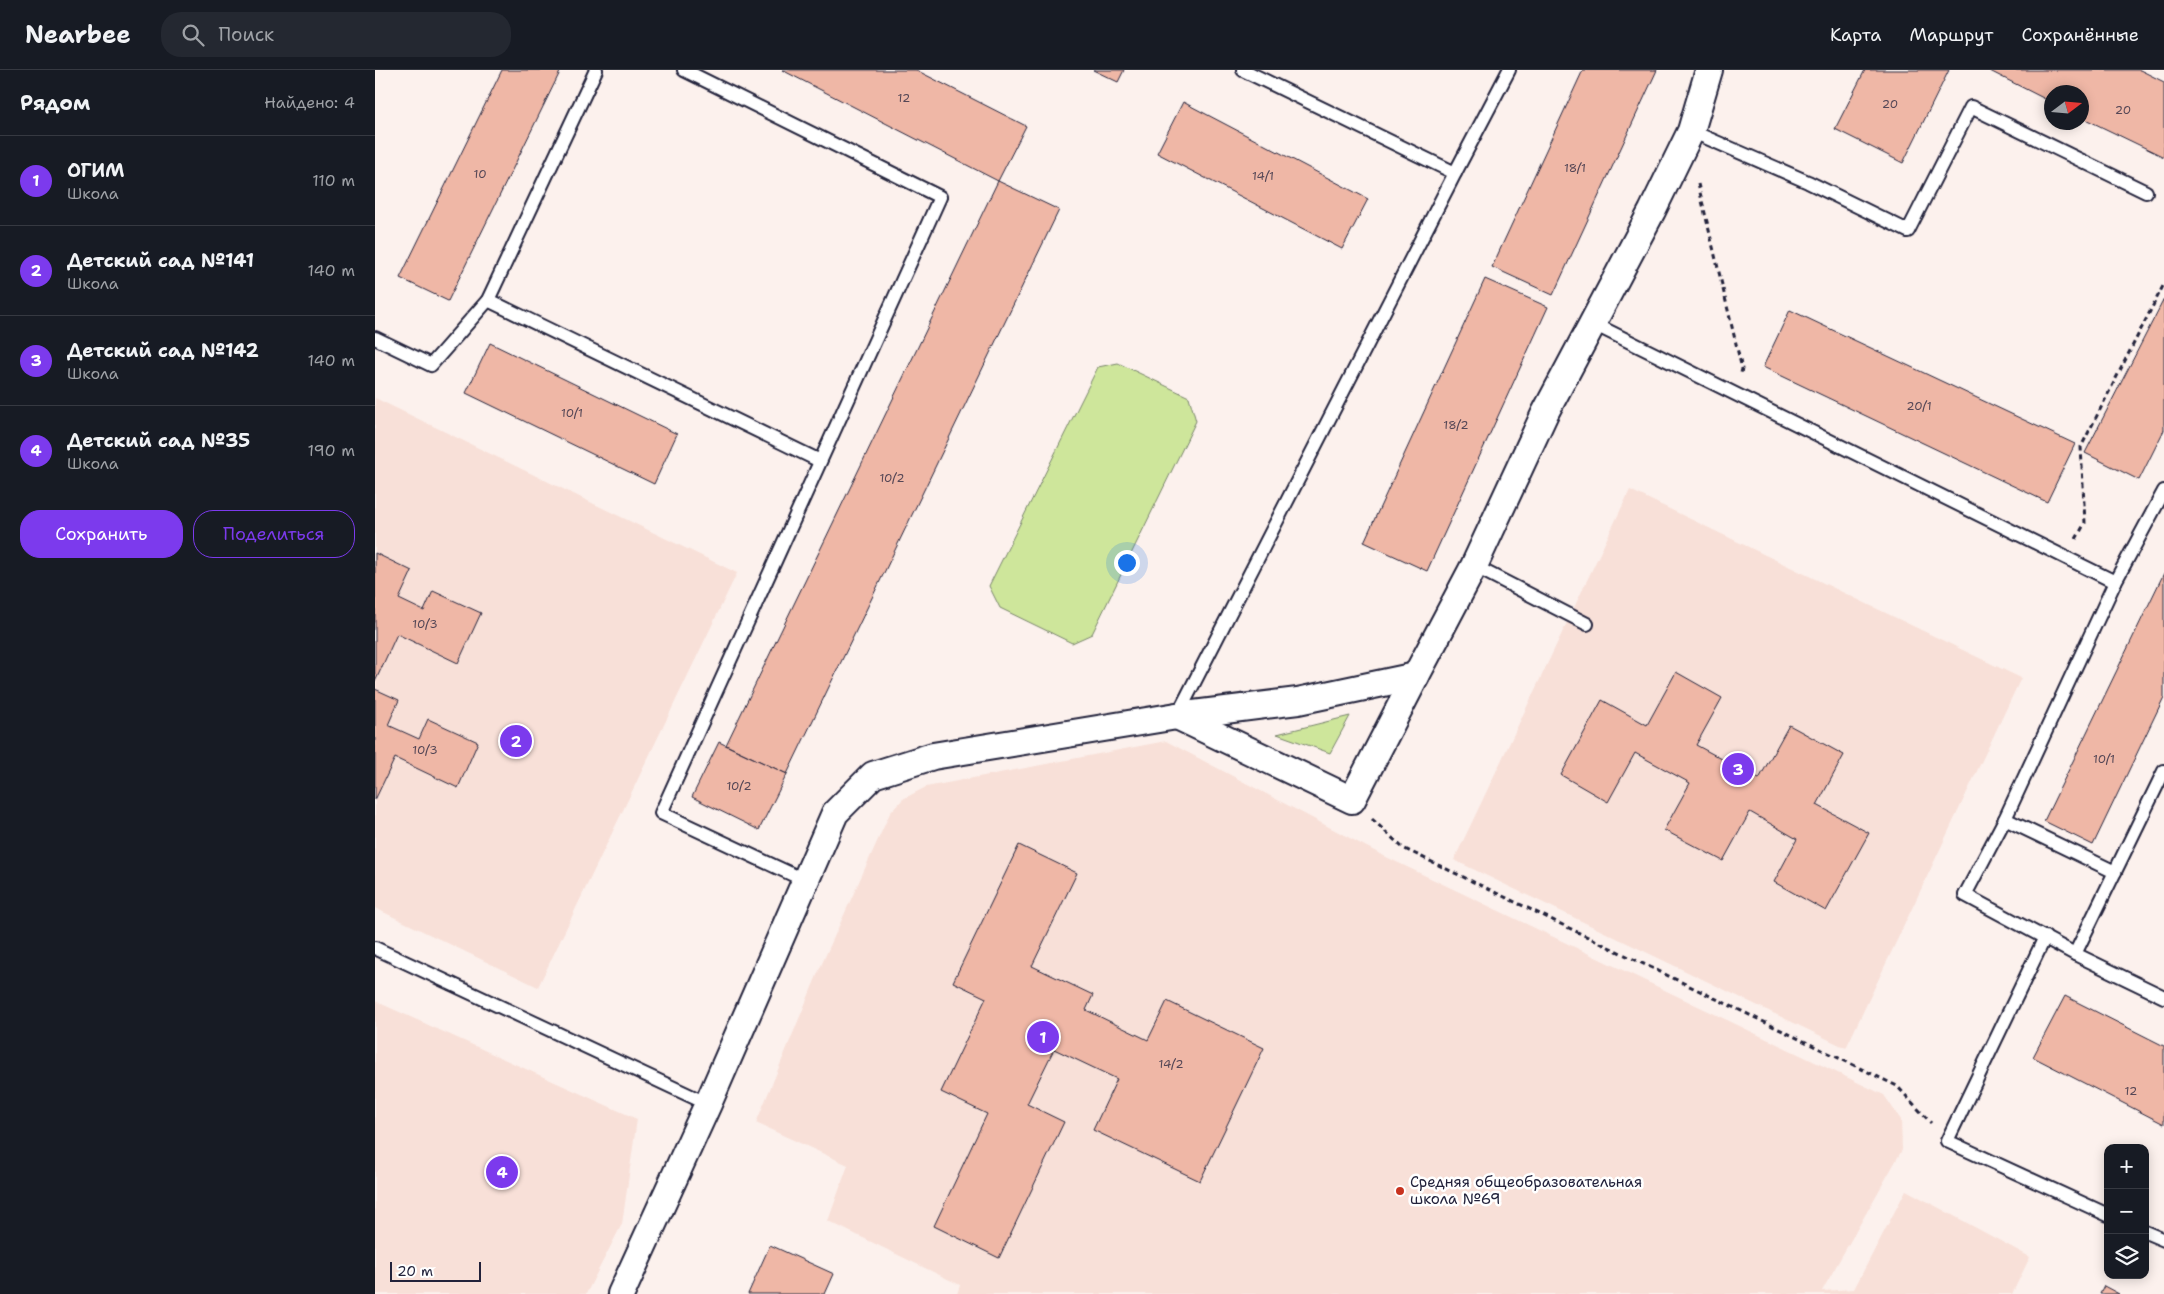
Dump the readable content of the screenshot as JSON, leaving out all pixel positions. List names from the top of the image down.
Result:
{
  "places": ["Средняя общеобразовательная школа №69"],
  "house_numbers": [
    "12",
    "20",
    "20",
    "18/1",
    "10",
    "14/1",
    "20/1",
    "10/1",
    "18/2",
    "10/2",
    "10/3",
    "10/3",
    "10/1",
    "10/2",
    "14/2",
    "12"
  ],
  "scale_bar": "20 m",
  "north": "right",
  "page": {
    "header": "Nearbee",
    "search": "Поиск",
    "nav": ["Карта", "Маршрут", "Сохранённые"],
    "heading": ["Рядом", "Найдено: 4"],
    "list": [
      {
        "mark": "1",
        "name": "ОГИМ",
        "note": "Школа",
        "value": "110 m"
      },
      {
        "mark": "2",
        "name": "Детский сад №141",
        "note": "Школа",
        "value": "140 m"
      },
      {
        "mark": "3",
        "name": "Детский сад №142",
        "note": "Школа",
        "value": "140 m"
      },
      {
        "mark": "4",
        "name": "Детский сад №35",
        "note": "Школа",
        "value": "190 m"
      }
    ],
    "buttons": ["Сохранить", "Поделиться"],
    "pins": [
      "2",
      "3",
      "1",
      "4"
    ],
    "map_buttons": ["+", "−"],
    "scale": "20 m"
  }
}
